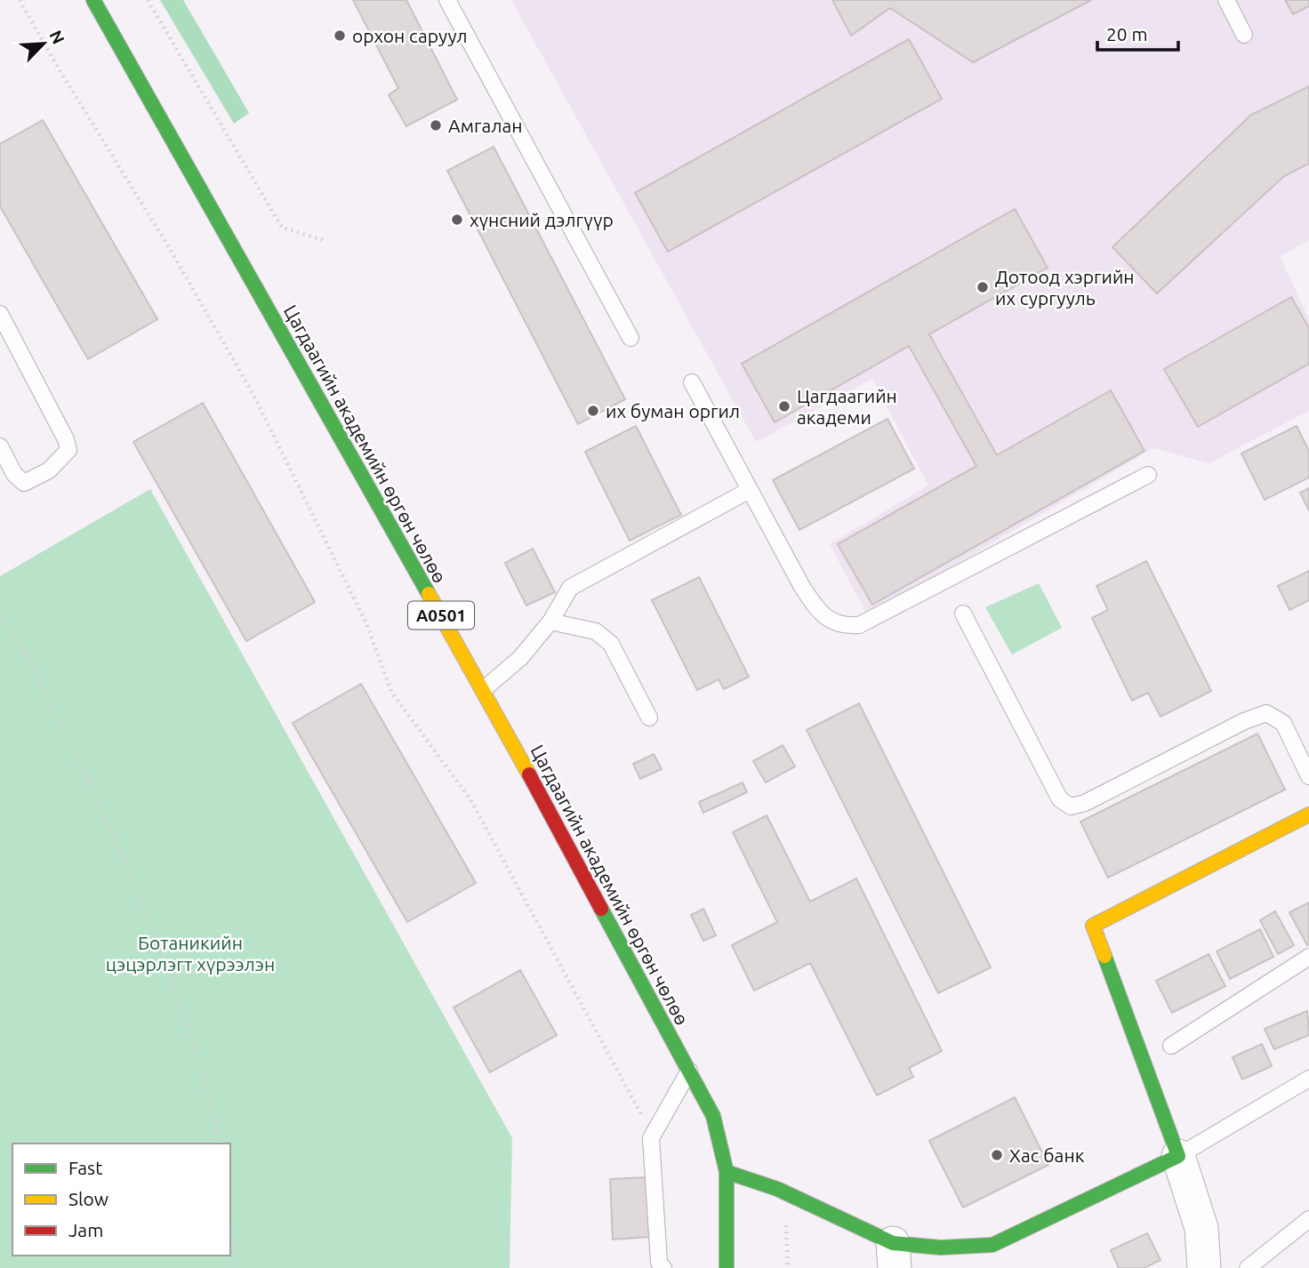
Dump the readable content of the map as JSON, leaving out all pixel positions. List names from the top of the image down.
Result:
{
  "streets": {
    "main road": ["Цагдаагийн академийн өргөн чөлөө", "A0501"]
  },
  "parks": ["Ботаникийн цэцэрлэгт хүрээлэн"],
  "places": [
    "орхон саруул",
    "Амгалан",
    "хүнсний дэлгүүр",
    "Дотоод хэргийн их сургууль",
    "Цагдаагийн академи",
    "их буман оргил",
    "Хас банк"
  ],
  "legend": ["Fast", "Slow", "Jam"],
  "scale_bar": "20 m",
  "north": "top right"
}
